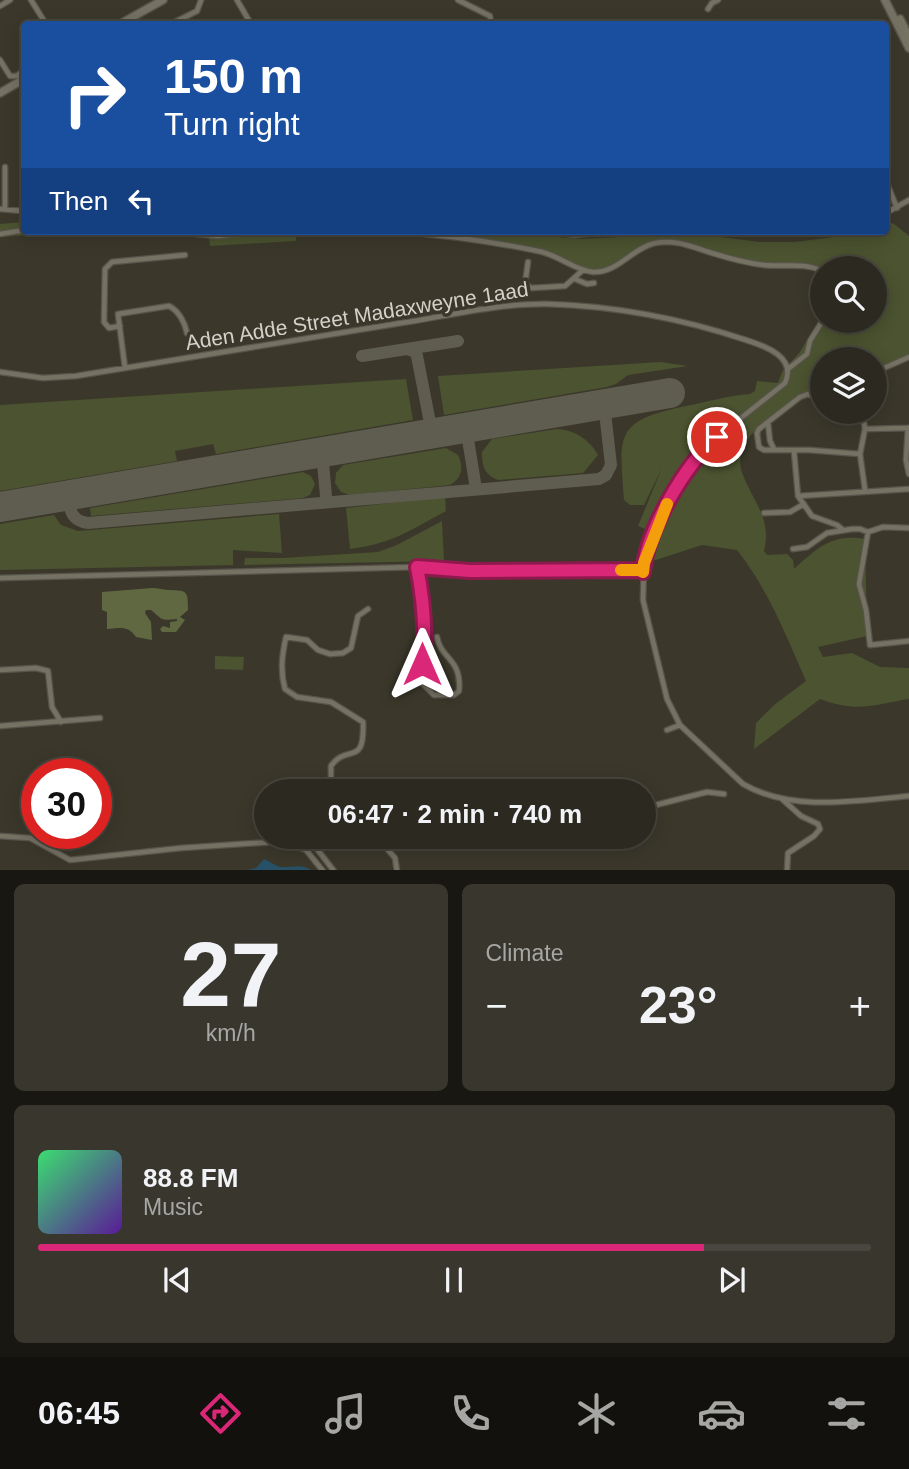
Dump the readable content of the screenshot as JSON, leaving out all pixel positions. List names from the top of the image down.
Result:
{
  "streets": {
    "street": ["Aden Adde Street Madaxweyne 1aad"]
  },
  "page": {
    "turn": ["150 m", "Turn right"],
    "then": "Then",
    "limit": "30",
    "trip": "06:47 · 2 min · 740 m",
    "tile": [
      ["27", "km/h"],
      "Climate"
    ],
    "heat": ["−", "23°", "+"],
    "song": ["88.8 FM", "Music"],
    "tabs": "06:45"
  }
}
